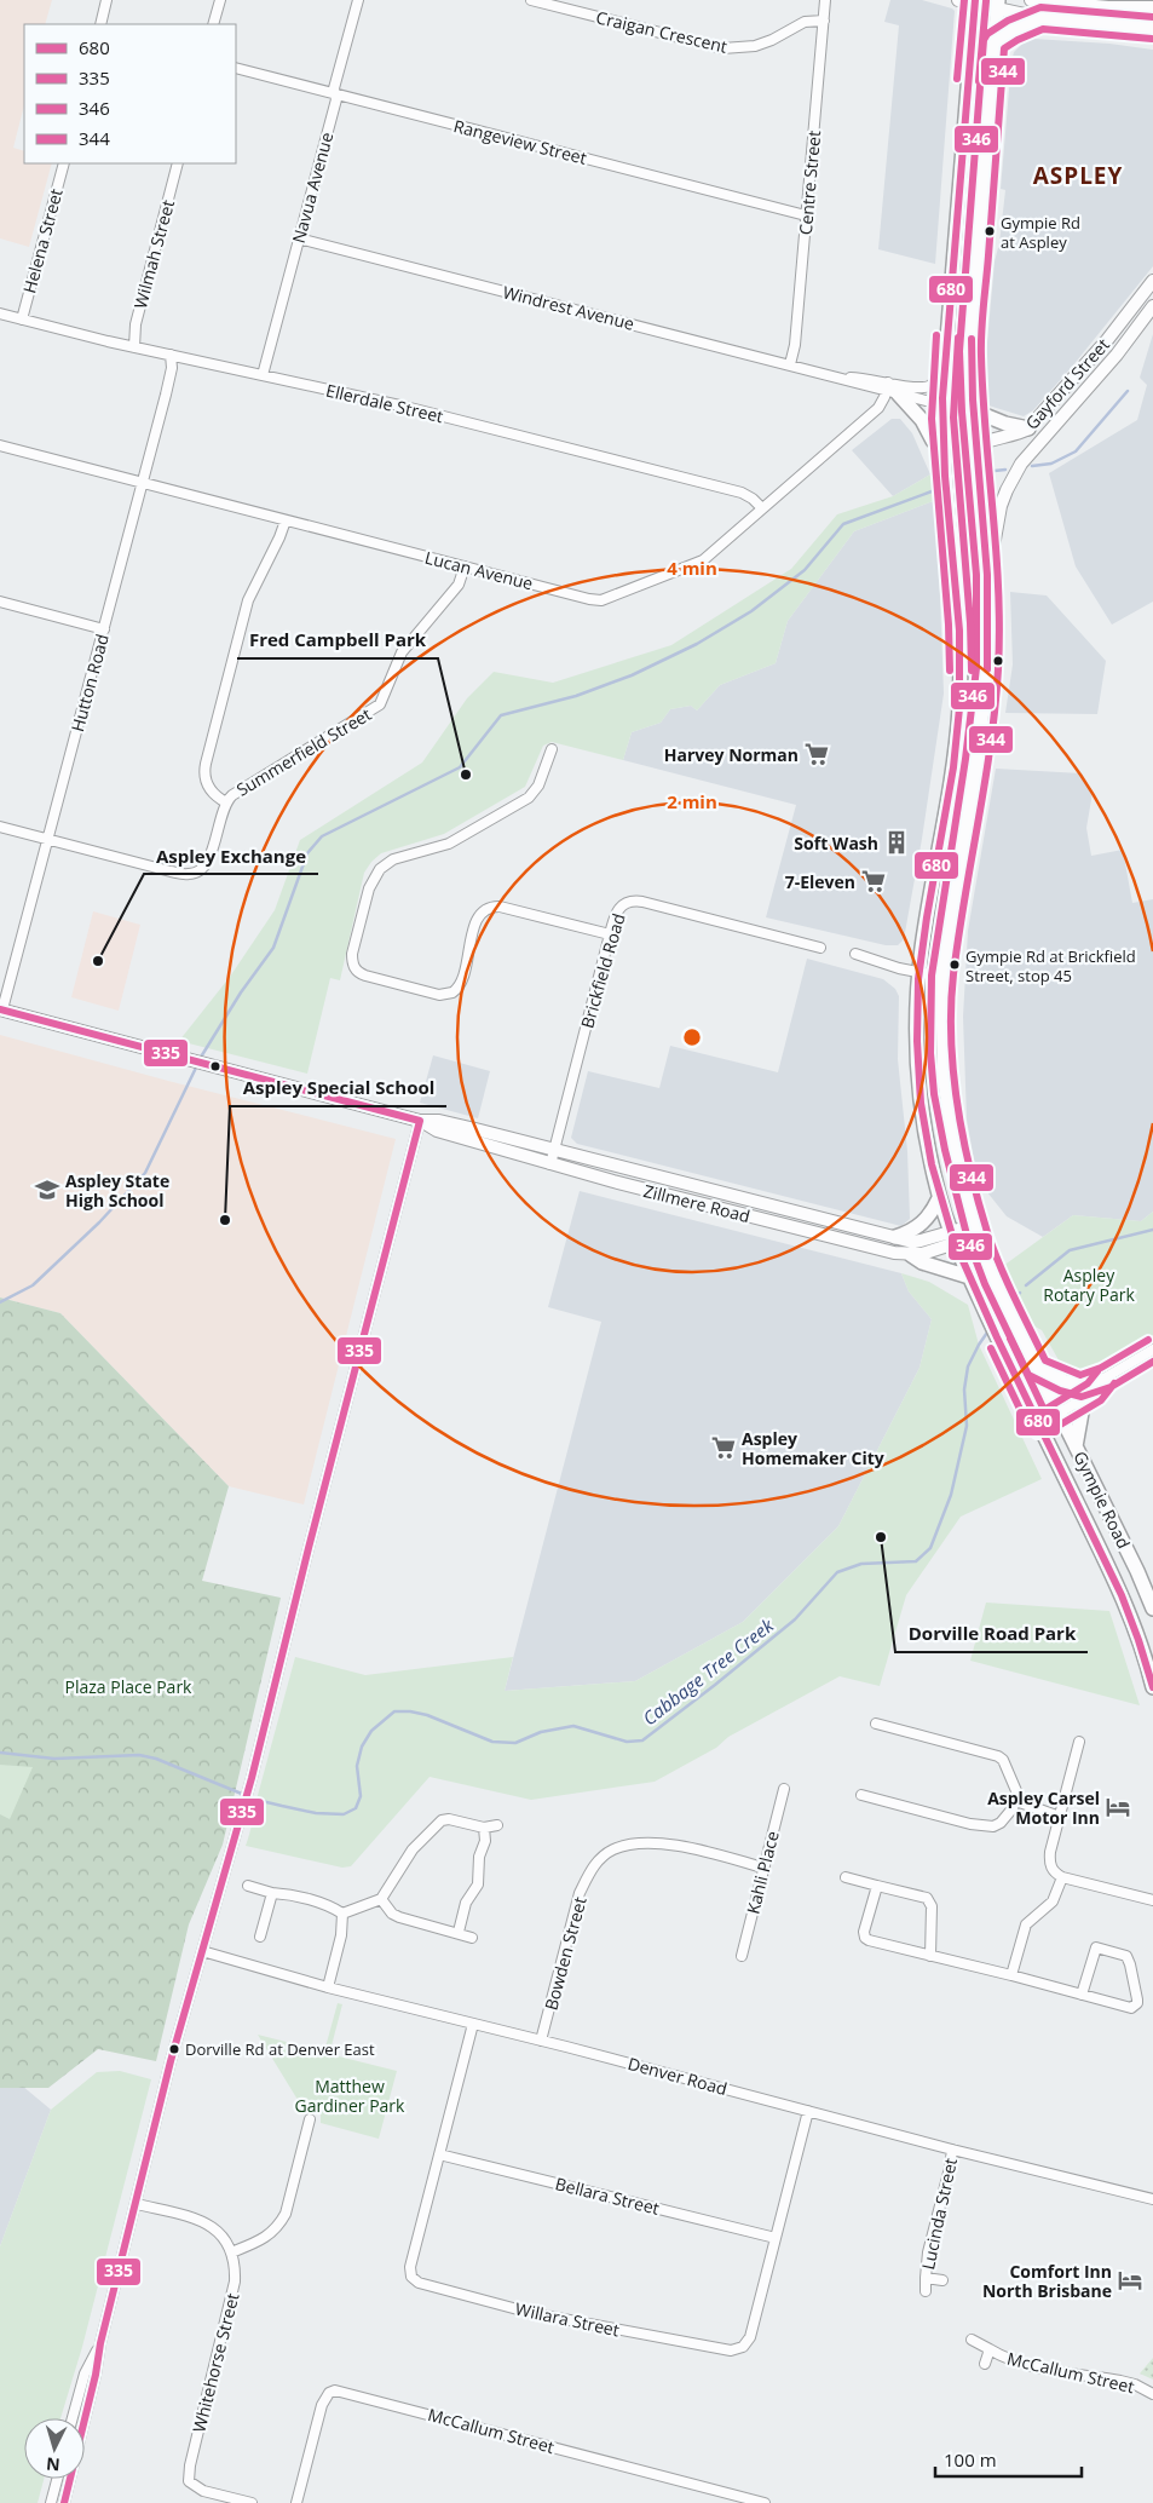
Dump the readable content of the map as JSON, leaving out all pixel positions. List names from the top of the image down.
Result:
{
  "streets": {
    "highway": ["Gympie Road"],
    "main road": ["Gayford Street", "Zillmere Road"],
    "street": [
      "Craigan Crescent",
      "Rangeview Street",
      "Centre Street",
      "Navua Avenue",
      "Helena Street",
      "Wilmah Street",
      "Windrest Avenue",
      "Ellerdale Street",
      "Lucan Avenue",
      "Hutton Road",
      "Summerfield Street",
      "Brickfield Road",
      "Kahli Place",
      "Bowden Street",
      "Denver Road",
      "Bellara Street",
      "Lucinda Street",
      "Willara Street",
      "Whitehorse Street",
      "McCallum Street"
    ]
  },
  "crossings": [
    ["Craigan Crescent", "Centre Street"],
    ["Rangeview Street", "Centre Street"],
    ["Rangeview Street", "Navua Avenue"],
    ["Centre Street", "Windrest Avenue"],
    ["Navua Avenue", "Windrest Avenue"],
    ["Navua Avenue", "Ellerdale Street"],
    ["Helena Street", "Ellerdale Street"],
    ["Wilmah Street", "Ellerdale Street"],
    ["Windrest Avenue", "Lucan Avenue"],
    ["Windrest Avenue", "Gympie Road"],
    ["Gayford Street", "Gympie Road"],
    ["Ellerdale Street", "Lucan Avenue"],
    ["Ellerdale Street", "Hutton Road"],
    ["Lucan Avenue", "Hutton Road"],
    ["Lucan Avenue", "Summerfield Street"],
    ["Hutton Road", "Summerfield Street"],
    ["Hutton Road", "Zillmere Road"],
    ["Brickfield Road", "Zillmere Road"],
    ["Zillmere Road", "Gympie Road"],
    ["Kahli Place", "Bowden Street"],
    ["Bowden Street", "Denver Road"],
    ["Denver Road", "Lucinda Street"],
    ["Denver Road", "Willara Street"],
    ["Bellara Street", "Willara Street"]
  ],
  "districts": ["ASPLEY"],
  "water": ["Cabbage Tree Creek"],
  "parks": ["Aspley Rotary Park", "Plaza Place Park", "Matthew Gardiner Park"],
  "places": {
    "other": [
      "Gympie Rd at Aspley",
      "Fred Campbell Park",
      "Aspley Exchange",
      "Gympie Rd at Brickfield Street, stop 45",
      "Aspley Special School",
      "Dorville Road Park",
      "Dorville Rd at Denver East"
    ],
    "supermarket": ["Harvey Norman", "7-Eleven", "Aspley Homemaker City"],
    "building": ["Soft Wash"],
    "school or university": ["Aspley State High School"],
    "hotel": ["Aspley Carsel Motor Inn", "Comfort Inn North Brisbane"]
  },
  "lines": [
    "transit line 680",
    "transit line 344",
    "transit line 346",
    "transit line 335"
  ],
  "legend": [
    "680",
    "335",
    "346",
    "344"
  ],
  "scale_bar": "100 m",
  "north": "bottom",
  "rings": ["4 min", "2 min"]
}
